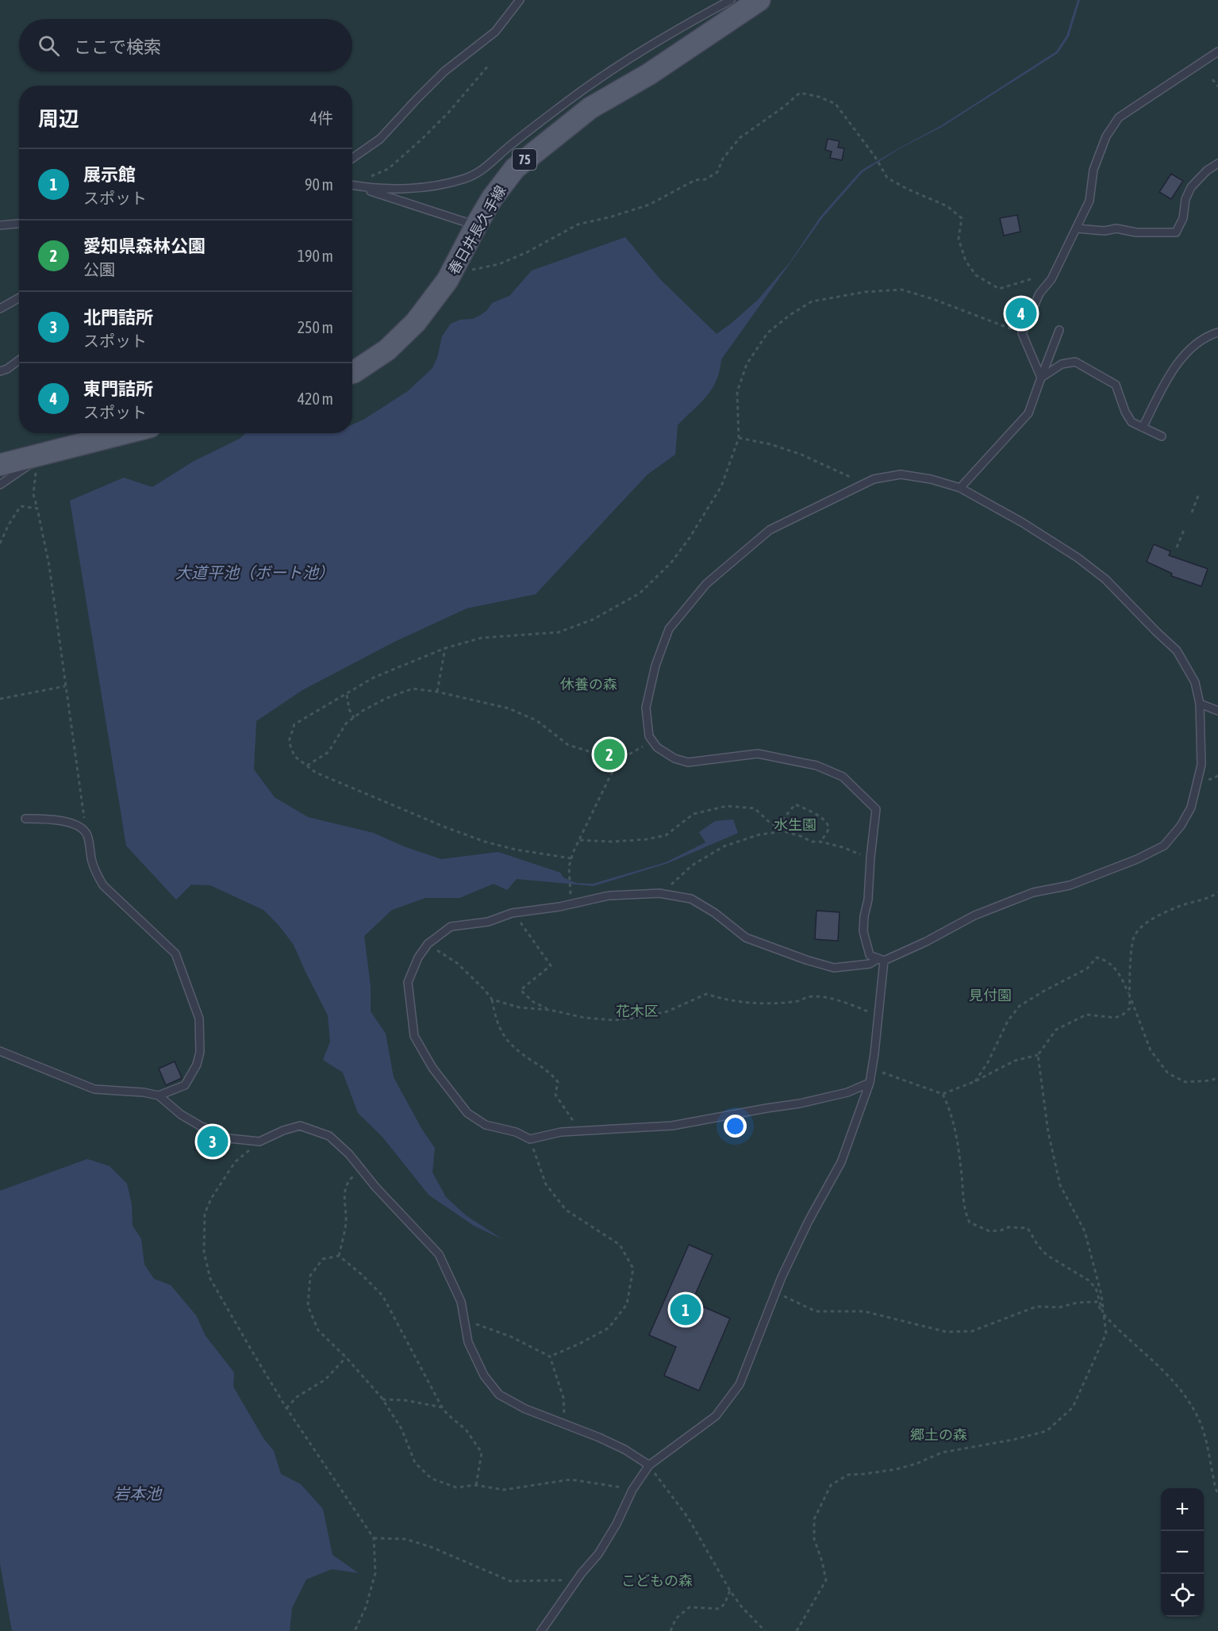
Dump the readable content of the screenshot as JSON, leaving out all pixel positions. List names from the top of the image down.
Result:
{
  "streets": {
    "main road": ["75", "春日井長久手線"]
  },
  "water": ["大道平池（ボート池）", "岩本池"],
  "parks": [
    "休養の森",
    "水生園",
    "見付園",
    "花木区",
    "郷土の森",
    "こどもの森"
  ],
  "page": {
    "search": "ここで検索",
    "heading": ["周辺", "4件"],
    "list": [
      {
        "mark": "1",
        "name": "展示館",
        "note": "スポット",
        "value": "90 m"
      },
      {
        "mark": "2",
        "name": "愛知県森林公園",
        "note": "公園",
        "value": "190 m"
      },
      {
        "mark": "3",
        "name": "北門詰所",
        "note": "スポット",
        "value": "250 m"
      },
      {
        "mark": "4",
        "name": "東門詰所",
        "note": "スポット",
        "value": "420 m"
      }
    ],
    "pins": [
      "4",
      "2",
      "3",
      "1"
    ],
    "map_buttons": ["+", "−"]
  }
}
